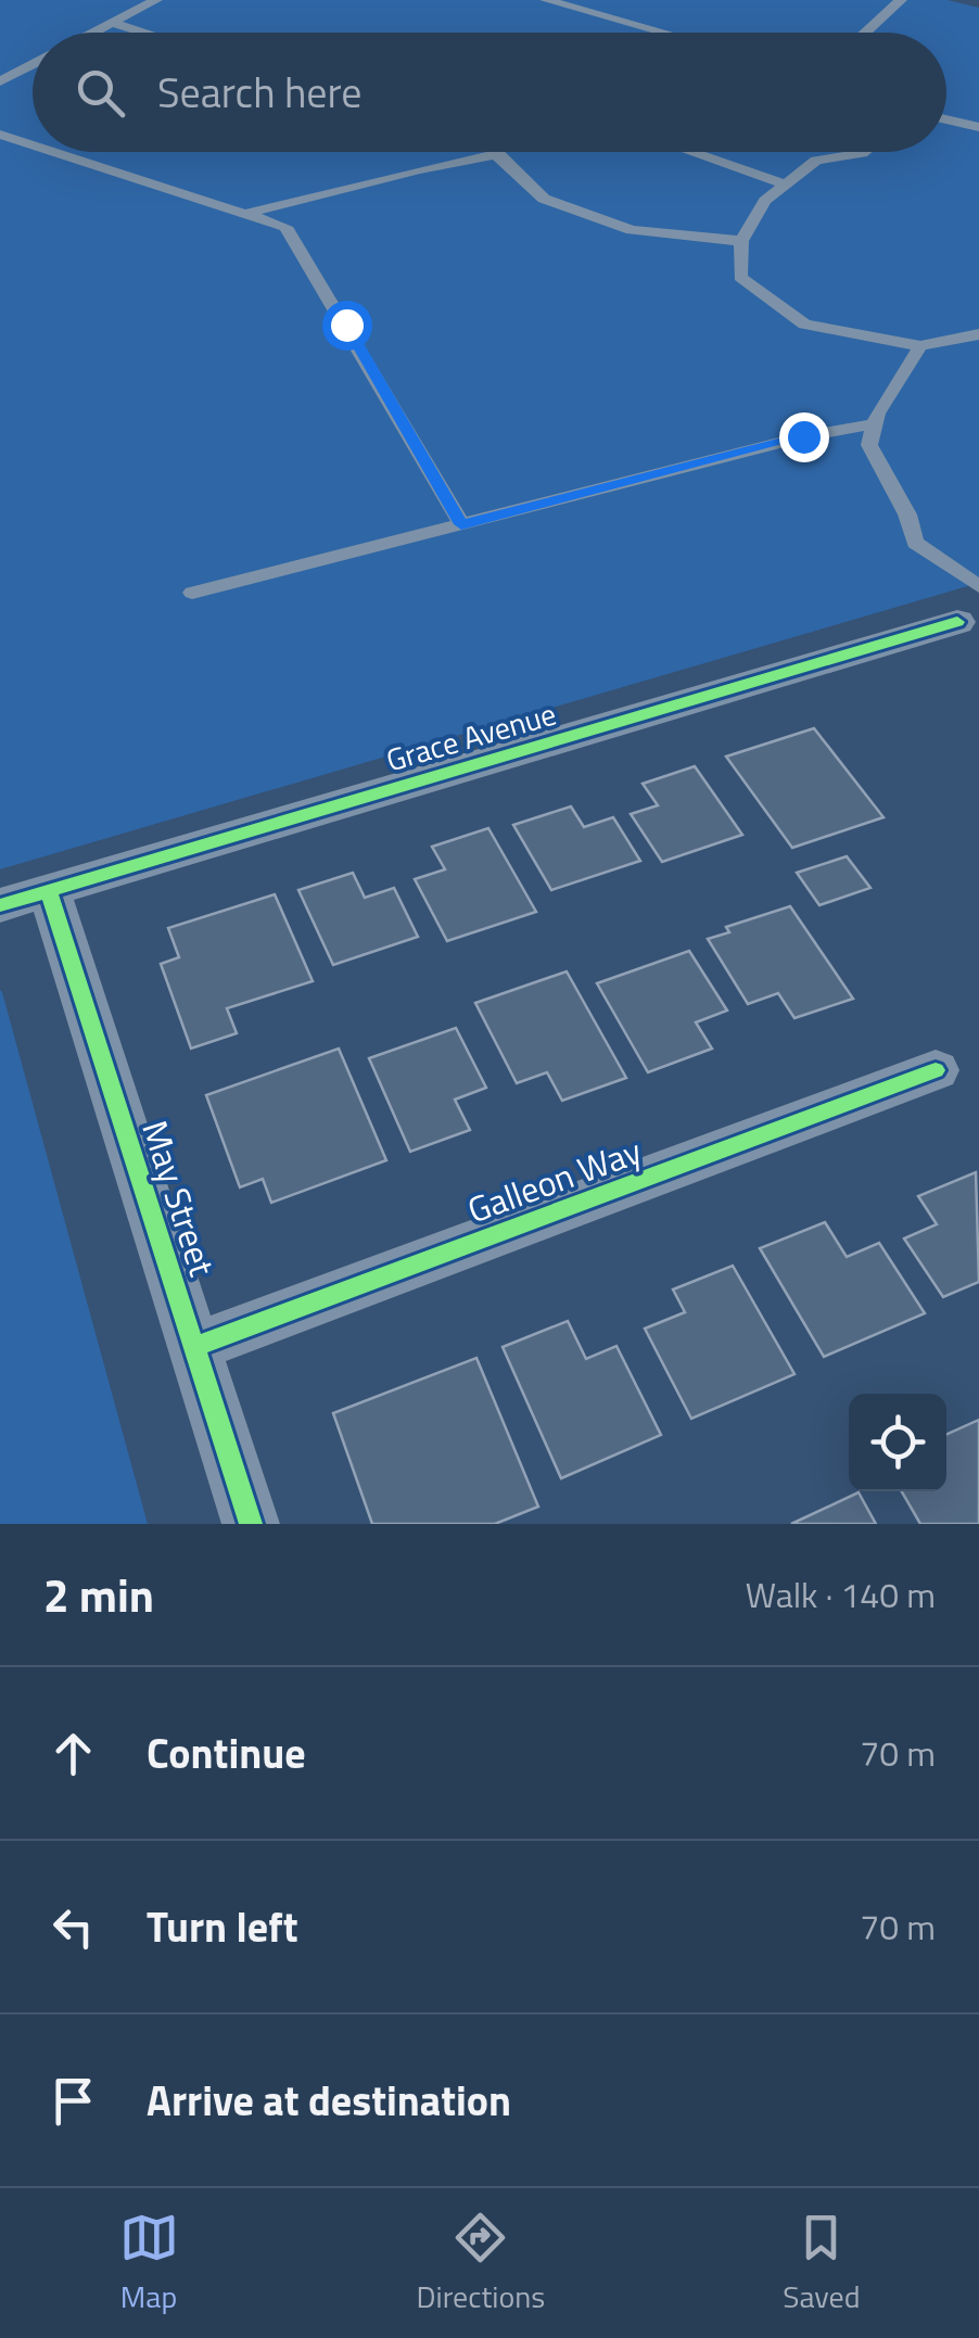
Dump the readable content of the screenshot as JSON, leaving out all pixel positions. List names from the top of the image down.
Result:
{
  "streets": {
    "street": ["Grace Avenue", "Galleon Way", "May Street"]
  },
  "crossings": [
    ["Grace Avenue", "May Street"],
    ["Galleon Way", "May Street"]
  ],
  "page": {
    "search": "Search here",
    "heading": ["2 min", "Walk · 140 m"],
    "list": [
      ["Continue", "70 m"],
      ["Turn left", "70 m"],
      "Arrive at destination"
    ],
    "nav": ["Map", "Directions", "Saved"]
  }
}
